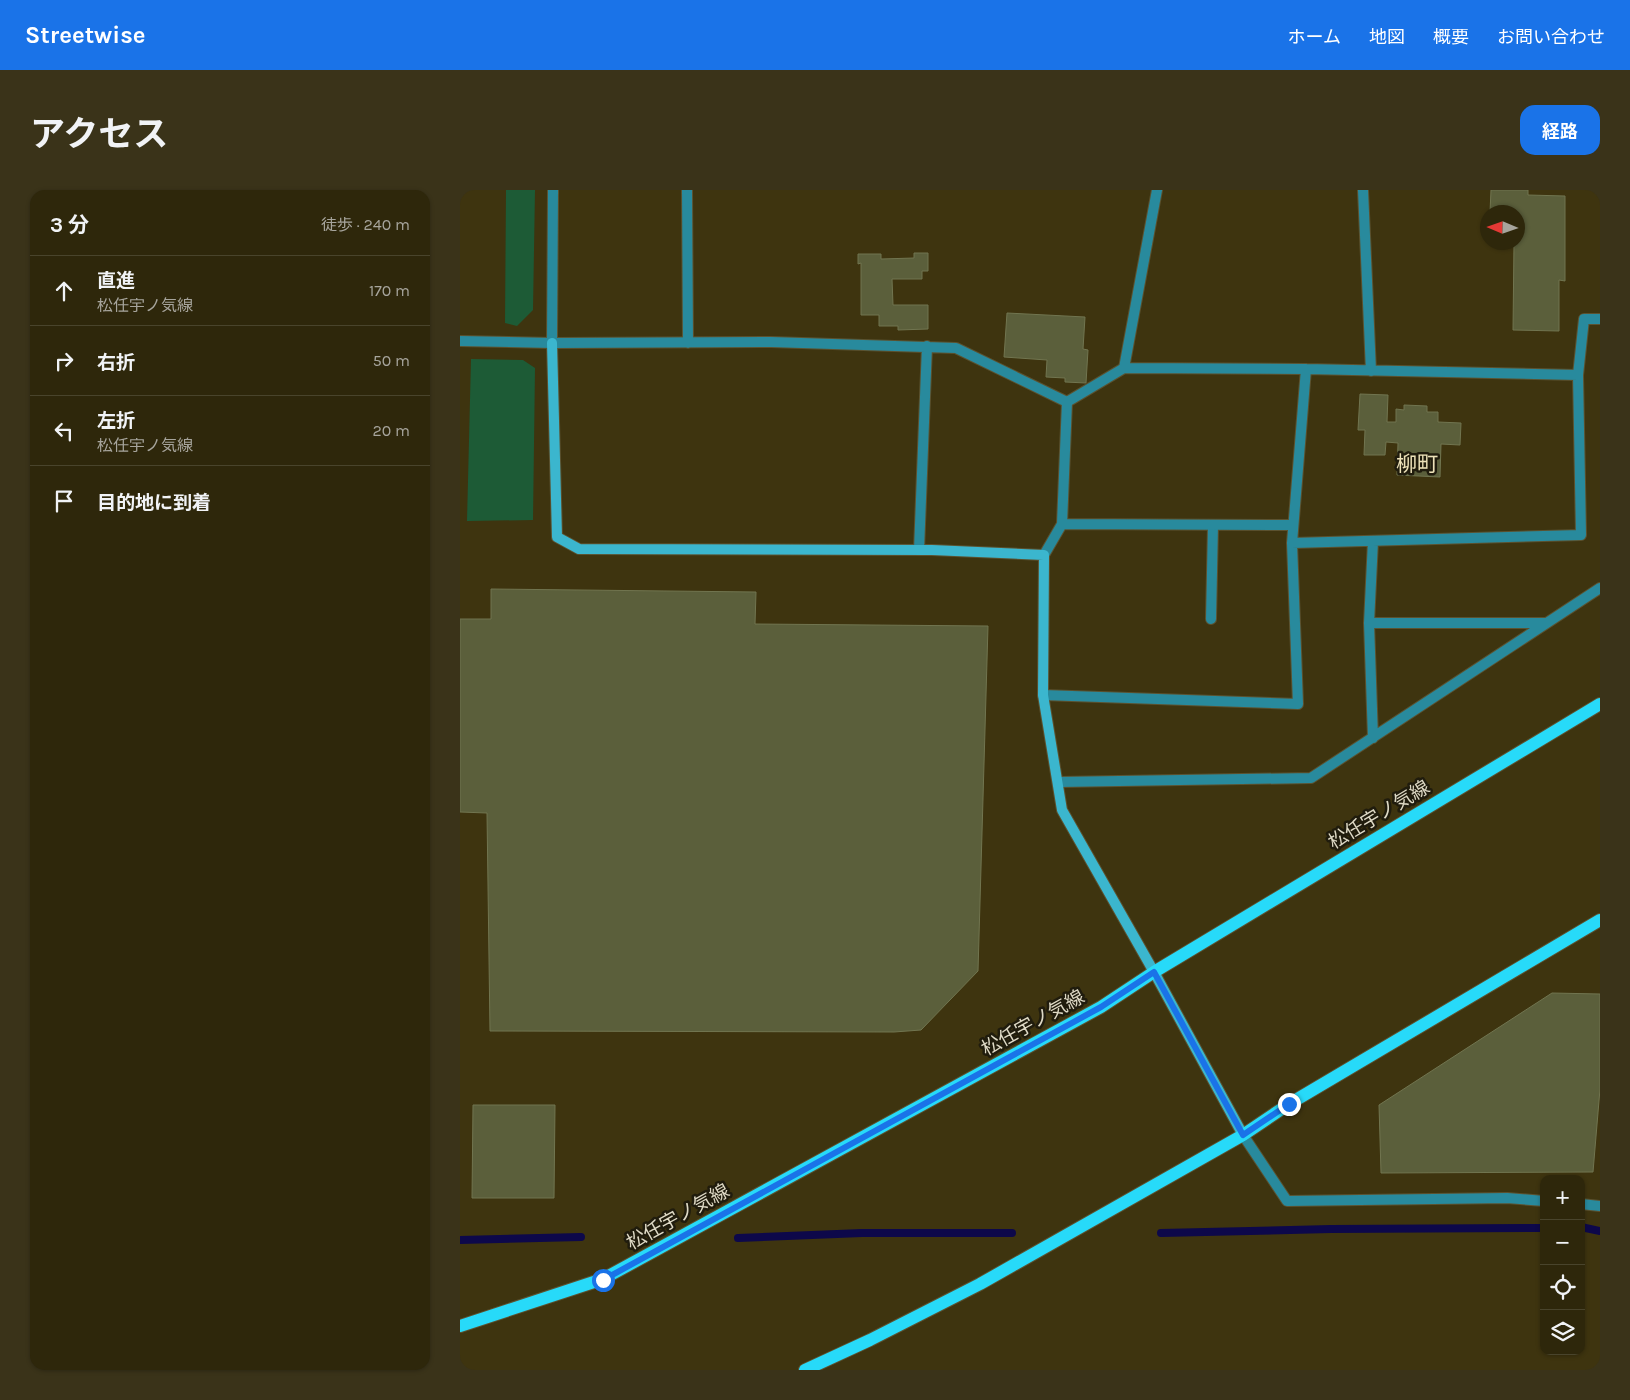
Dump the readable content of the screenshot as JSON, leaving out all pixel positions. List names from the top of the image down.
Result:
{
  "streets": {
    "main road": ["松任宇ノ気線"]
  },
  "districts": ["柳町"],
  "north": "left",
  "page": {
    "header": "Streetwise",
    "nav": [
      "ホーム",
      "地図",
      "概要",
      "お問い合わせ"
    ],
    "title": "アクセス",
    "buttons": "経路",
    "heading": ["3 分", "徒歩 · 240 m"],
    "list": [
      ["直進", "松任宇ノ気線", "170 m"],
      ["右折", "50 m"],
      ["左折", "松任宇ノ気線", "20 m"],
      "目的地に到着"
    ],
    "map_buttons": ["+", "−"]
  }
}
